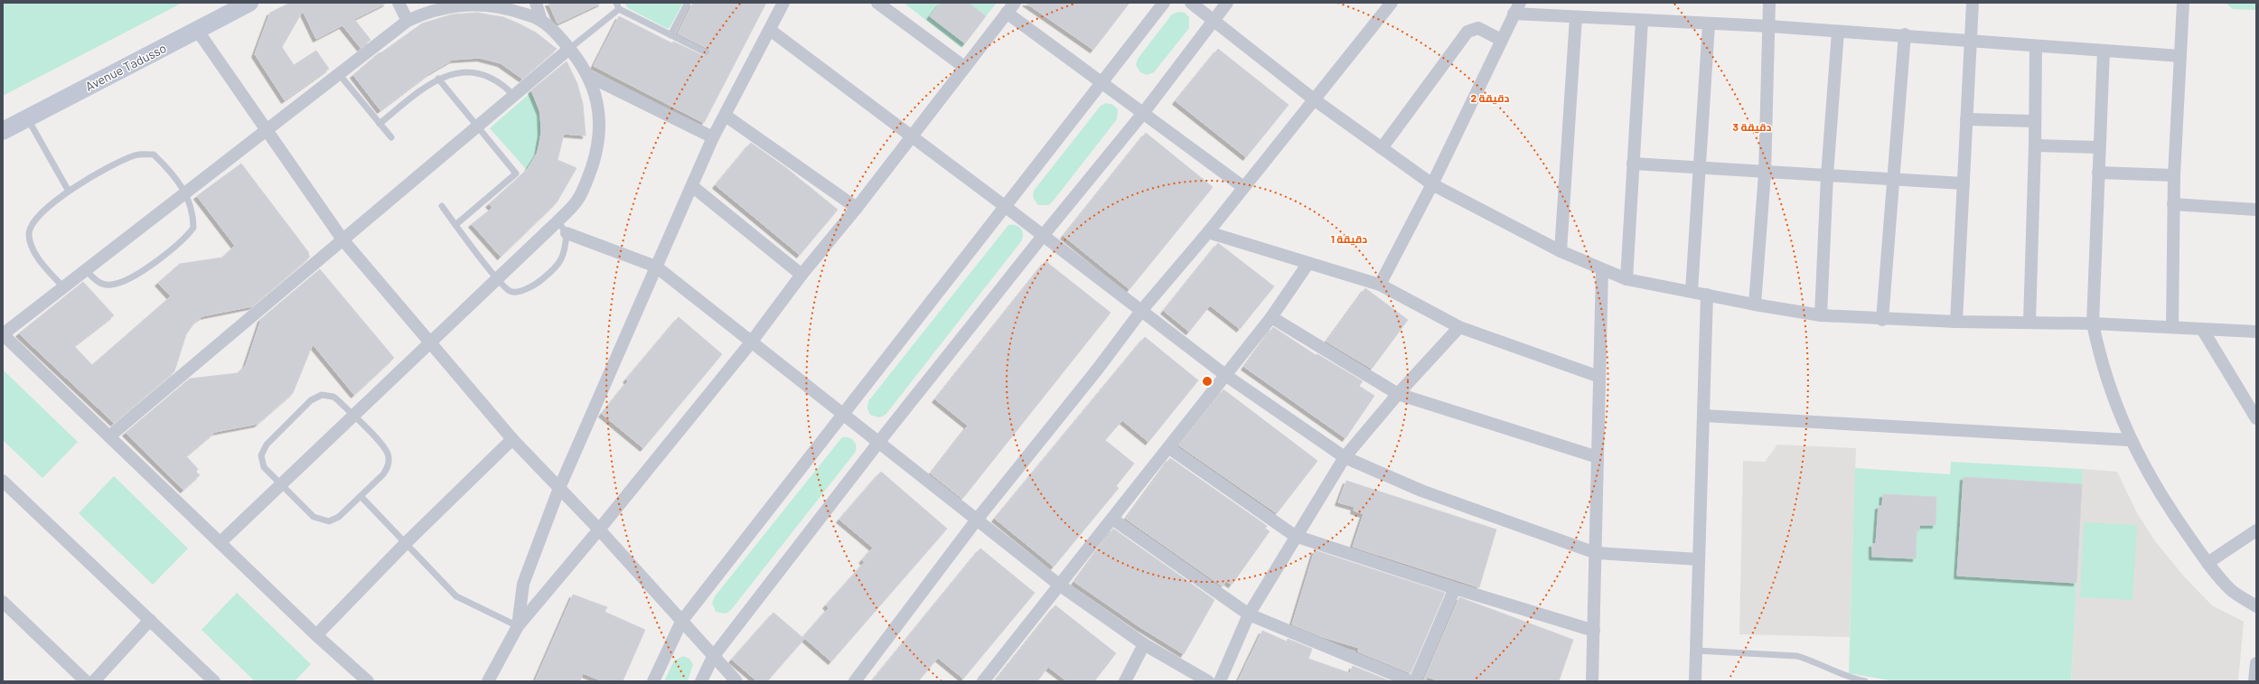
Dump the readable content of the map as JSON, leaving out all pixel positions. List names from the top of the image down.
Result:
{
  "streets": {
    "street": ["Avenue Tadusso"]
  },
  "rings": ["2 دقيقة", "3 دقيقة", "1 دقيقة"]
}
